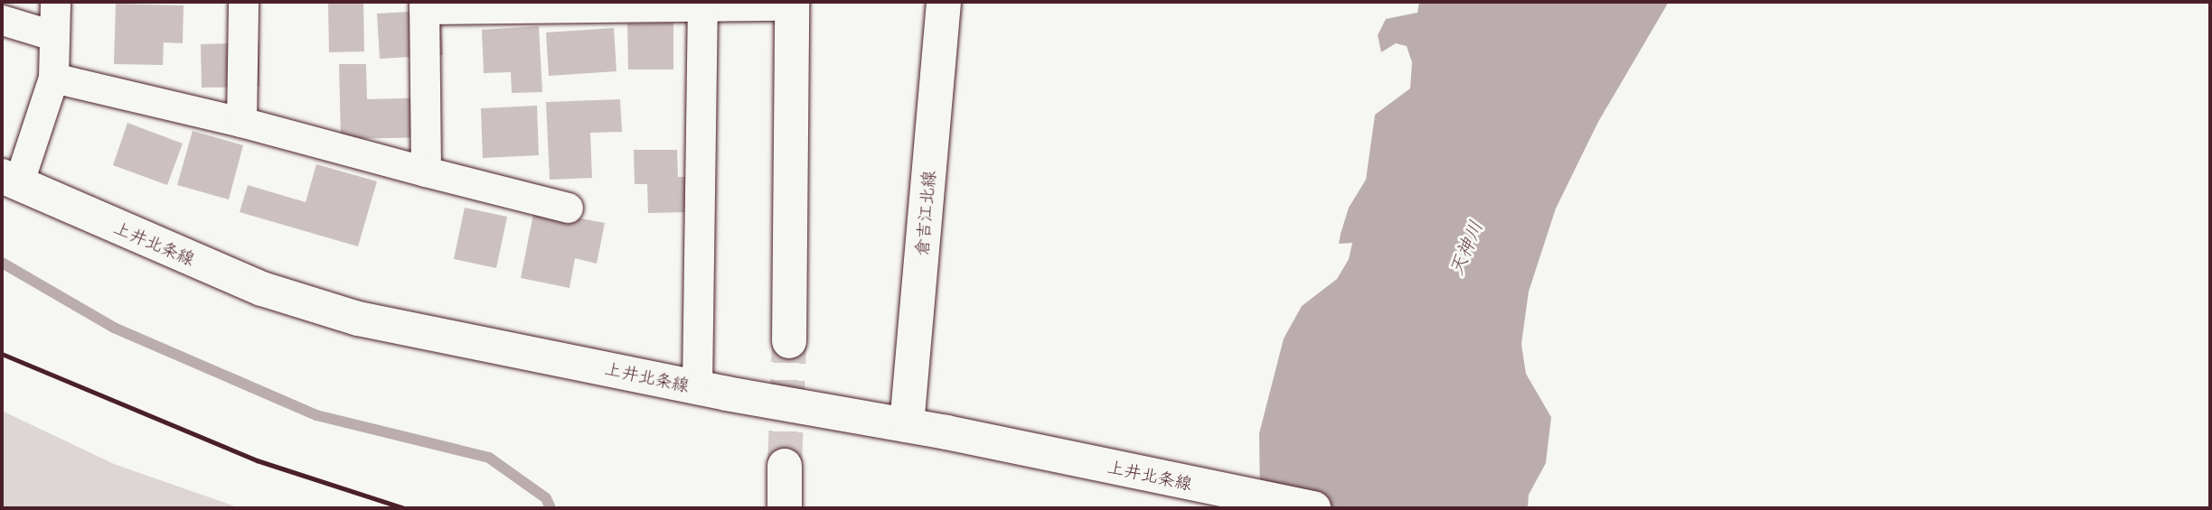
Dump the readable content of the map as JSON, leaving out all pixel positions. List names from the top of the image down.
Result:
{
  "streets": {
    "main road": ["倉吉江北線", "上井北条線"]
  },
  "crossings": [
    ["倉吉江北線", "上井北条線"]
  ],
  "water": ["天神川"]
}
